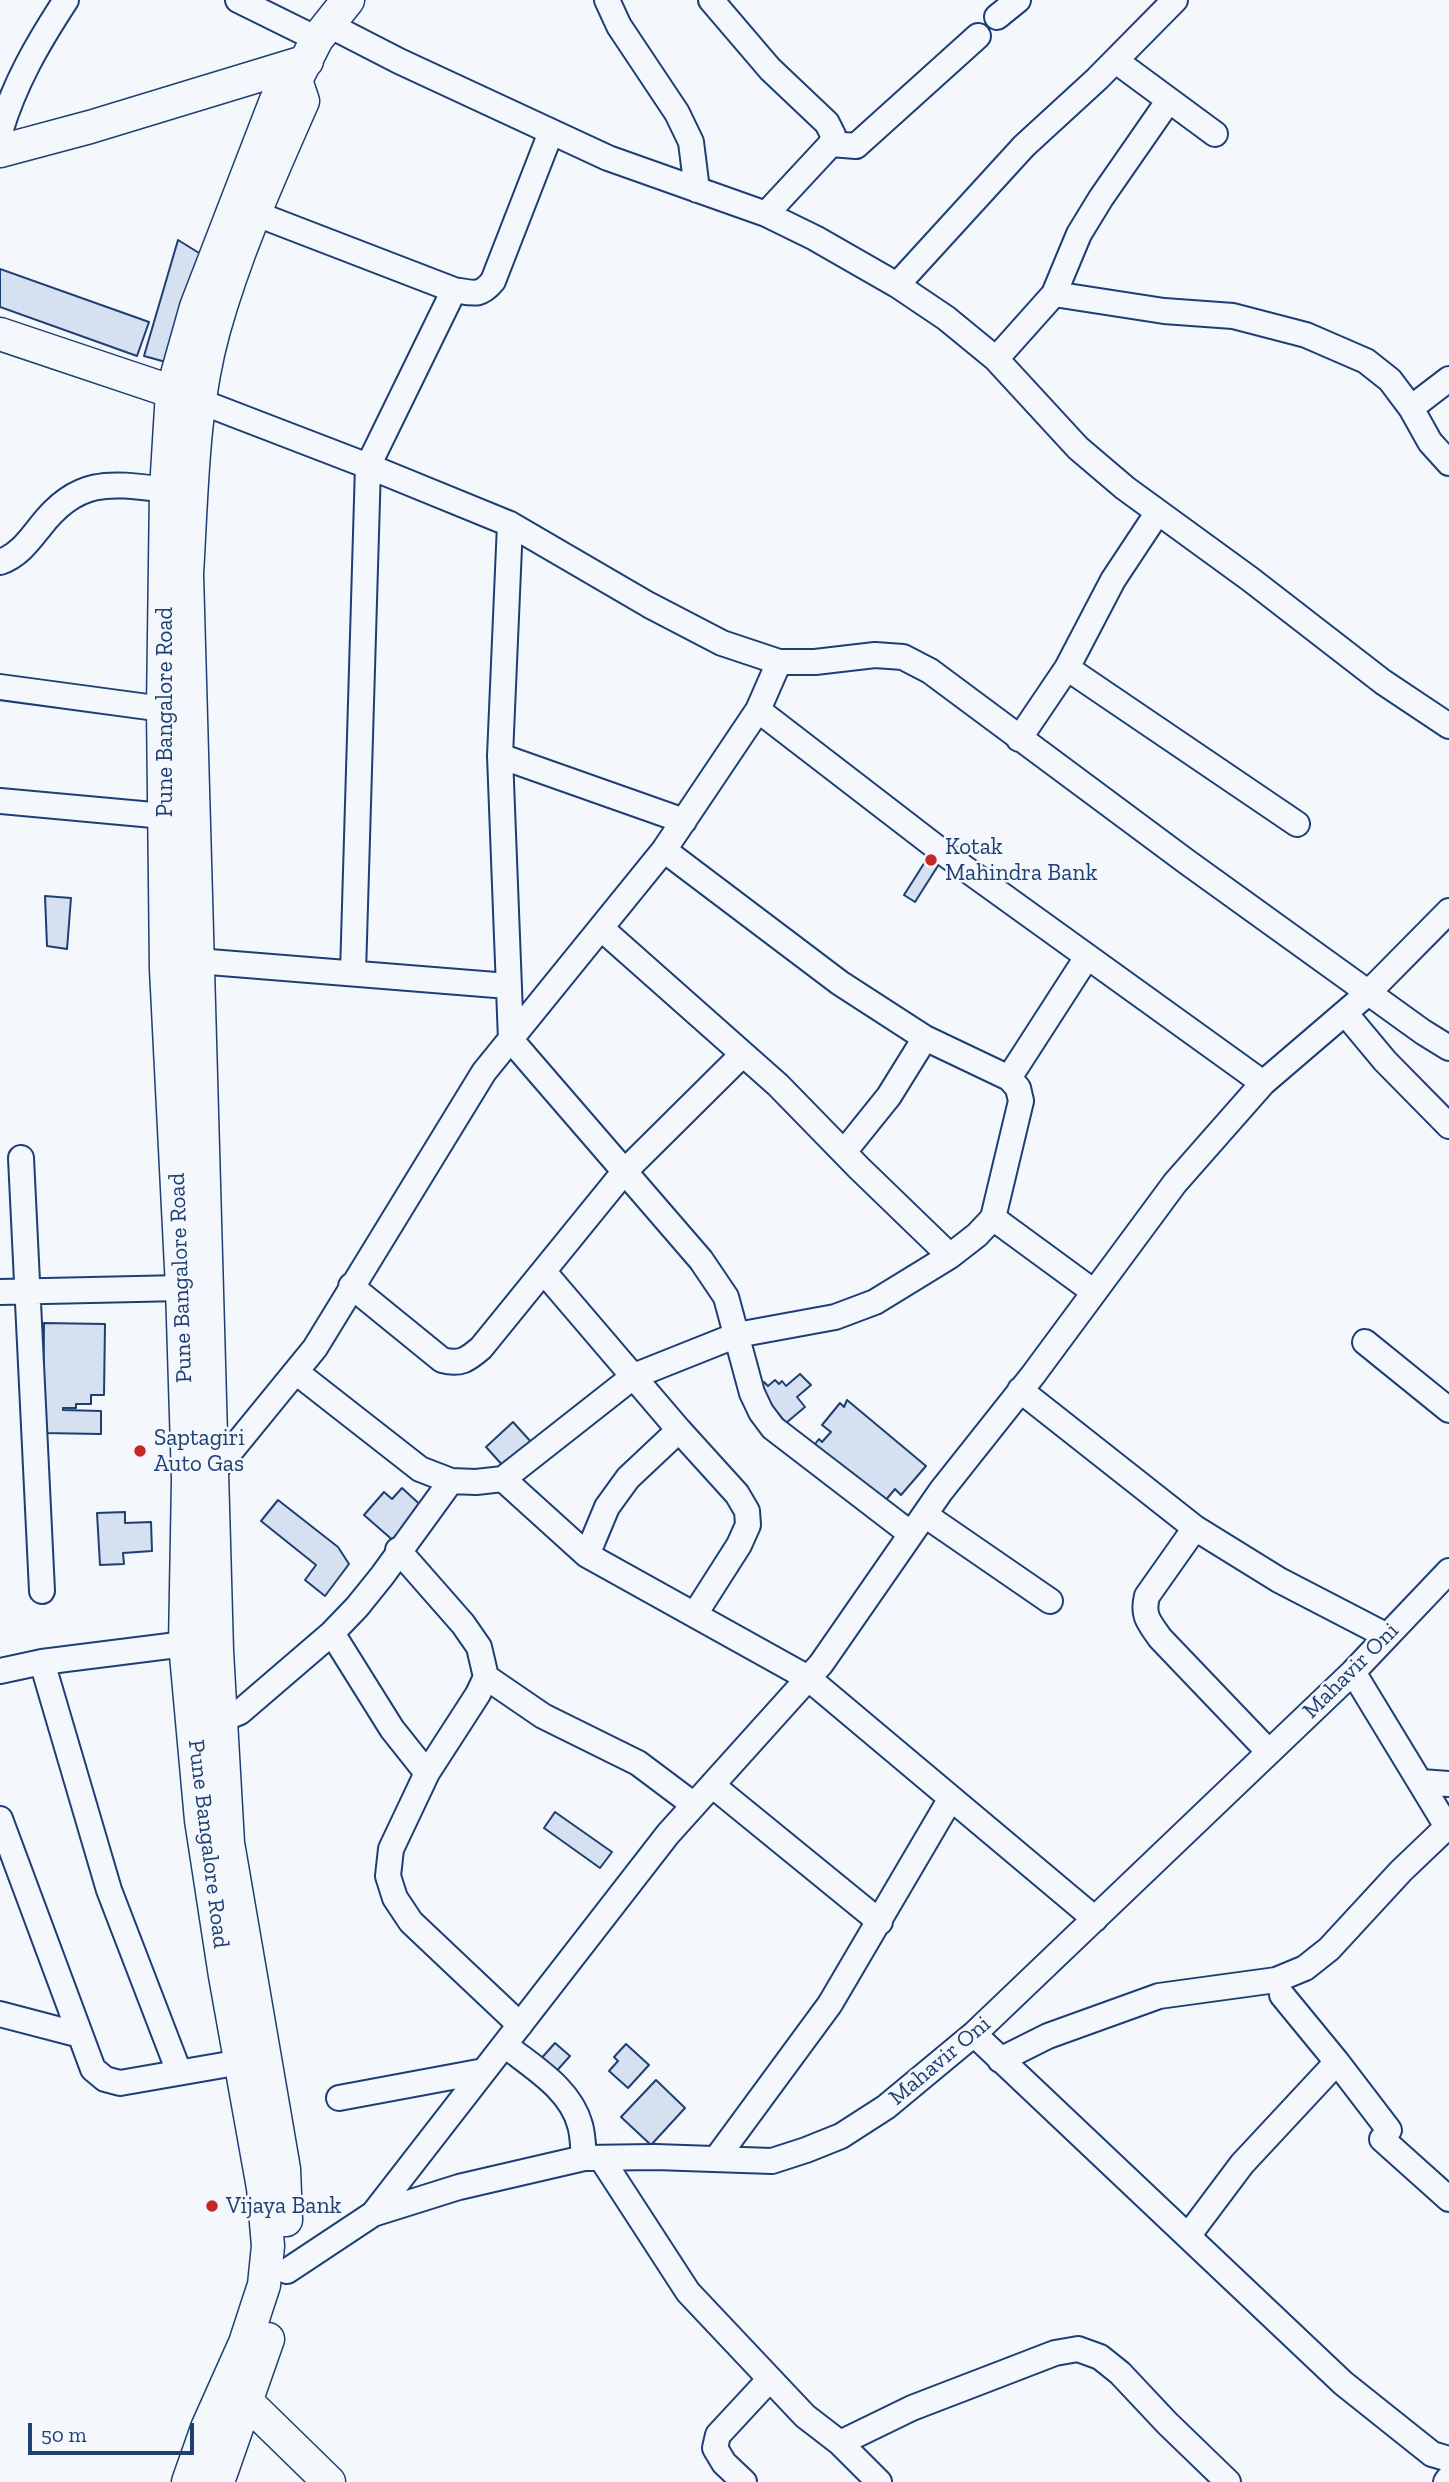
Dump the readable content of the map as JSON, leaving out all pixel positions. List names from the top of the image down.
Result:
{
  "streets": {
    "main road": ["Pune Bangalore Road"],
    "street": ["Mahavir Oni"]
  },
  "crossings": [
    ["Pune Bangalore Road", "Mahavir Oni"]
  ],
  "places": ["Kotak Mahindra Bank", "Saptagiri Auto Gas", "Vijaya Bank"],
  "scale_bar": "50 m"
}
